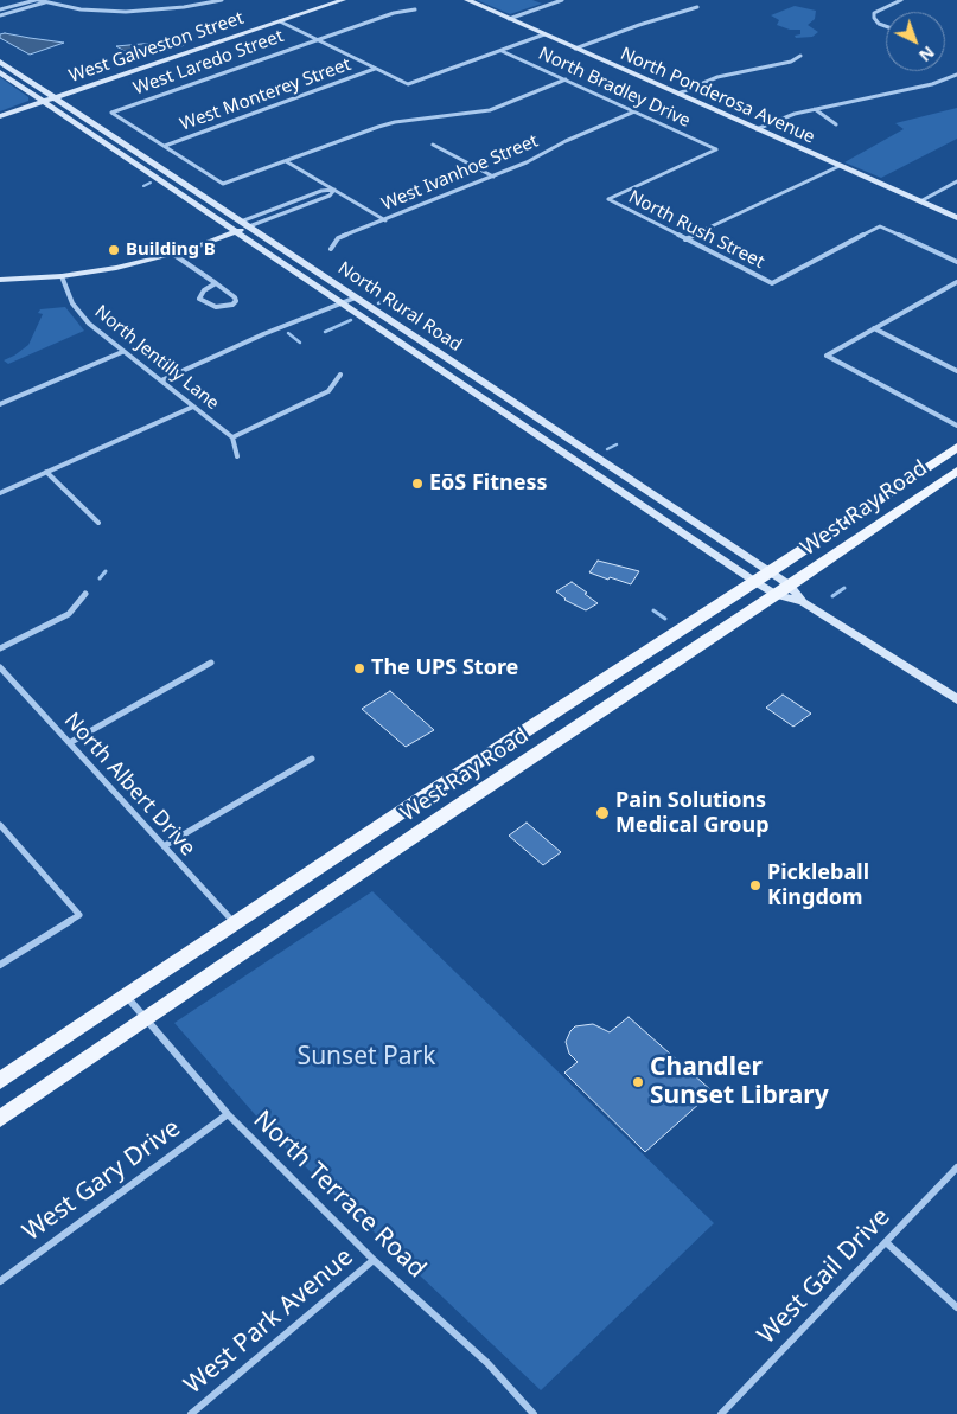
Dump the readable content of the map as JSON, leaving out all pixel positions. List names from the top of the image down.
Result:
{
  "streets": {
    "main road": [
      "West Galveston Street",
      "North Ponderosa Avenue",
      "North Rural Road",
      "West Ray Road"
    ],
    "street": [
      "West Laredo Street",
      "North Bradley Drive",
      "West Monterey Street",
      "West Ivanhoe Street",
      "North Rush Street",
      "North Jentilly Lane",
      "North Albert Drive",
      "West Gary Drive",
      "North Terrace Road",
      "West Gail Drive",
      "West Park Avenue"
    ]
  },
  "crossings": [
    ["West Galveston Street", "North Rural Road"],
    ["West Laredo Street", "West Monterey Street"],
    ["North Bradley Drive", "West Ivanhoe Street"],
    ["North Bradley Drive", "North Rush Street"],
    ["North Rural Road", "West Ray Road"],
    ["West Ray Road", "North Albert Drive"],
    ["West Ray Road", "North Terrace Road"],
    ["West Gary Drive", "North Terrace Road"],
    ["North Terrace Road", "West Park Avenue"]
  ],
  "parks": ["Sunset Park"],
  "places": [
    "Building B",
    "EōS Fitness",
    "The UPS Store",
    "Pain Solutions Medical Group",
    "Pickleball Kingdom",
    "Chandler Sunset Library"
  ],
  "north": "bottom right"
}
